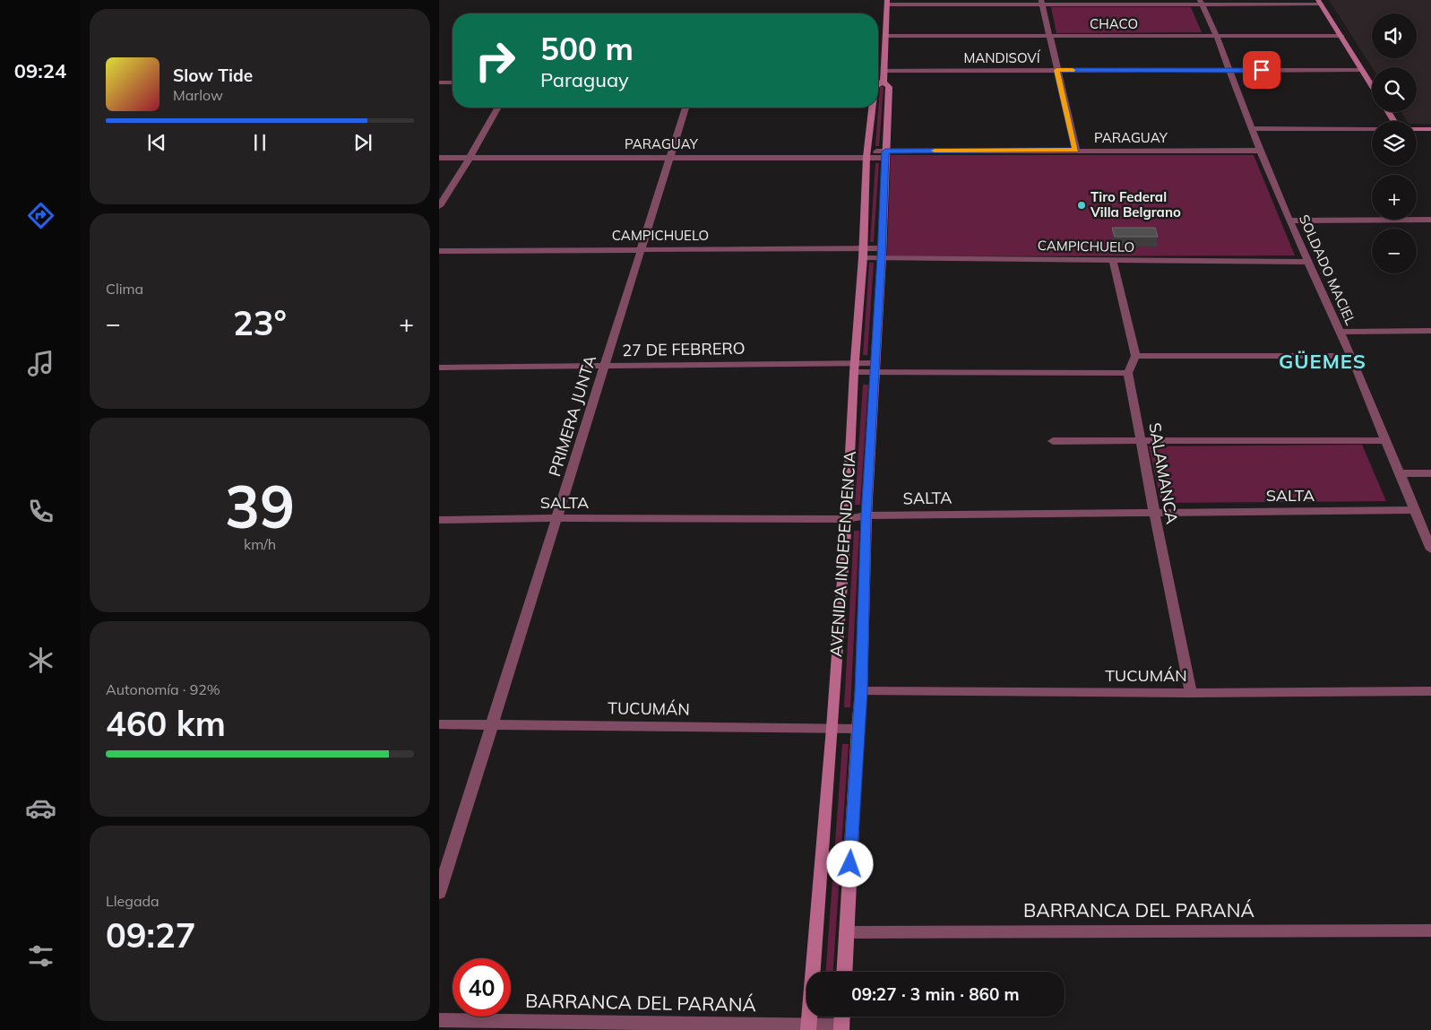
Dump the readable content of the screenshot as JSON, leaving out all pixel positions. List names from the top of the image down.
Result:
{
  "streets": {
    "street": [
      "CHACO",
      "MANDISOVÍ",
      "PARAGUAY",
      "CAMPICHUELO",
      "SOLDADO MACIEL",
      "27 DE FEBRERO",
      "PRIMERA JUNTA",
      "SALAMANCA",
      "SALTA",
      "AVENIDA INDEPENDENCIA",
      "TUCUMÁN",
      "BARRANCA DEL PARANÁ"
    ]
  },
  "crossings": [
    ["CHACO", "SOLDADO MACIEL"],
    ["CHACO", "AVENIDA INDEPENDENCIA"],
    ["MANDISOVÍ", "SOLDADO MACIEL"],
    ["MANDISOVÍ", "AVENIDA INDEPENDENCIA"],
    ["PARAGUAY", "SOLDADO MACIEL"],
    ["PARAGUAY", "PRIMERA JUNTA"],
    ["PARAGUAY", "AVENIDA INDEPENDENCIA"],
    ["CAMPICHUELO", "SOLDADO MACIEL"],
    ["CAMPICHUELO", "PRIMERA JUNTA"],
    ["CAMPICHUELO", "AVENIDA INDEPENDENCIA"],
    ["SOLDADO MACIEL", "SALTA"],
    ["27 DE FEBRERO", "PRIMERA JUNTA"],
    ["27 DE FEBRERO", "SALAMANCA"],
    ["27 DE FEBRERO", "AVENIDA INDEPENDENCIA"],
    ["PRIMERA JUNTA", "SALTA"],
    ["PRIMERA JUNTA", "TUCUMÁN"],
    ["SALAMANCA", "SALTA"],
    ["SALAMANCA", "TUCUMÁN"],
    ["SALTA", "AVENIDA INDEPENDENCIA"],
    ["AVENIDA INDEPENDENCIA", "TUCUMÁN"],
    ["AVENIDA INDEPENDENCIA", "BARRANCA DEL PARANÁ"]
  ],
  "districts": ["GÜEMES"],
  "places": ["Tiro Federal Villa Belgrano"],
  "page": {
    "tabs": "09:24",
    "map_buttons": ["+", "−"],
    "turn": ["500 m", "Paraguay"],
    "song": ["Slow Tide", "Marlow"],
    "tile": [
      "Clima",
      ["39", "km/h"],
      ["Autonomía · 92%", "460 km"],
      ["Llegada", "09:27"]
    ],
    "heat": ["−", "23°", "+"],
    "limit": "40",
    "trip": "09:27 · 3 min · 860 m"
  }
}
